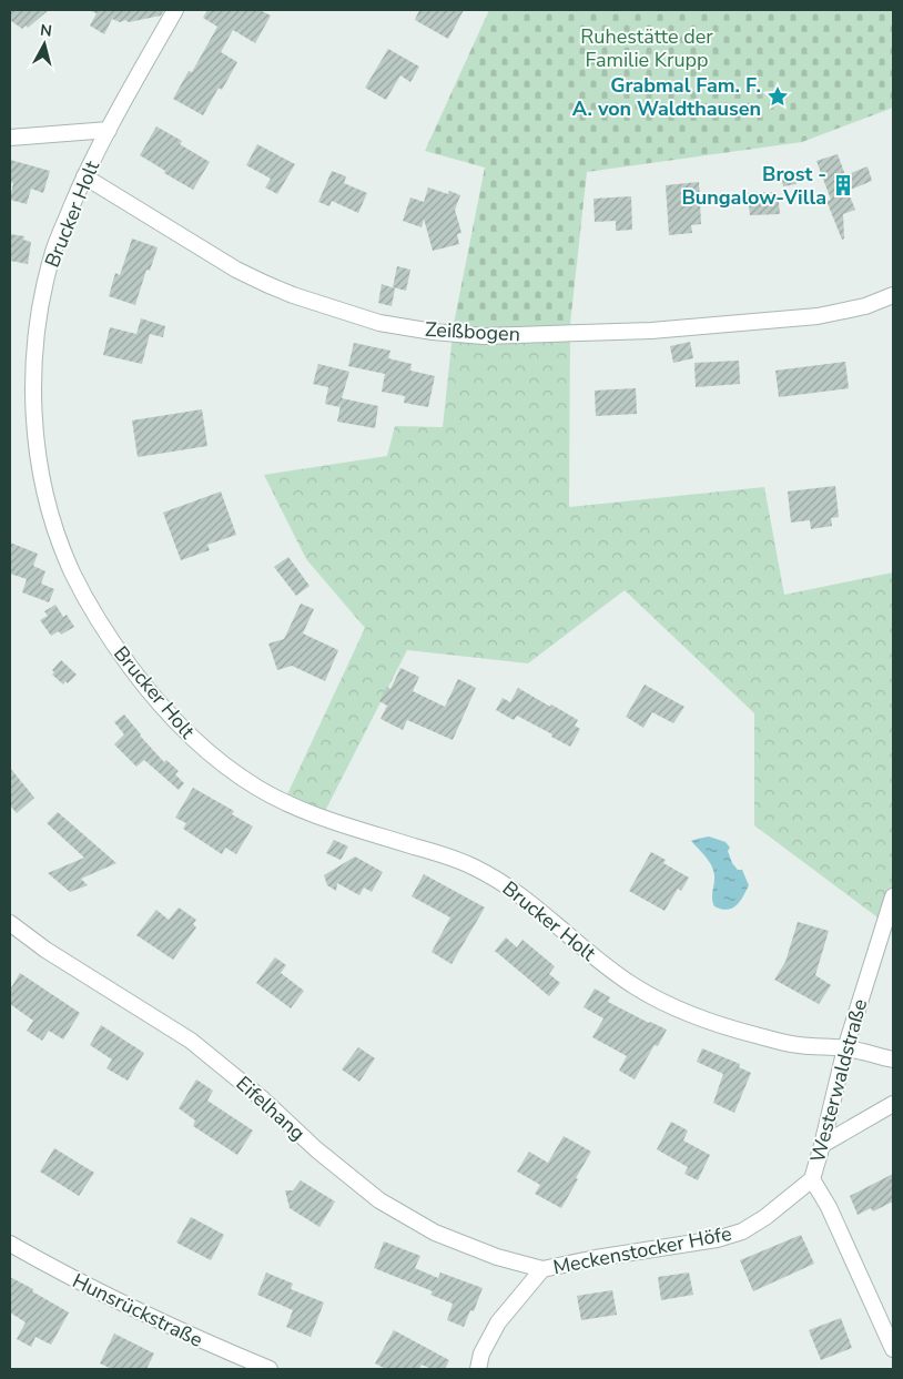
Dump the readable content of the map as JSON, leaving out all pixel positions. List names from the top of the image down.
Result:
{
  "streets": {
    "street": [
      "Brucker Holt",
      "Zeißbogen",
      "Westerwaldstraße",
      "Eifelhang",
      "Meckenstocker Höfe",
      "Hunsrückstraße"
    ]
  },
  "crossings": [
    ["Brucker Holt", "Zeißbogen"],
    ["Brucker Holt", "Westerwaldstraße"],
    ["Westerwaldstraße", "Meckenstocker Höfe"],
    ["Eifelhang", "Meckenstocker Höfe"]
  ],
  "parks": ["Ruhestätte der Familie Krupp"],
  "places": {
    "place": ["Grabmal Fam. F. A. von Waldthausen"],
    "building": ["Brost - Bungalow-Villa"]
  },
  "north": "top"
}
